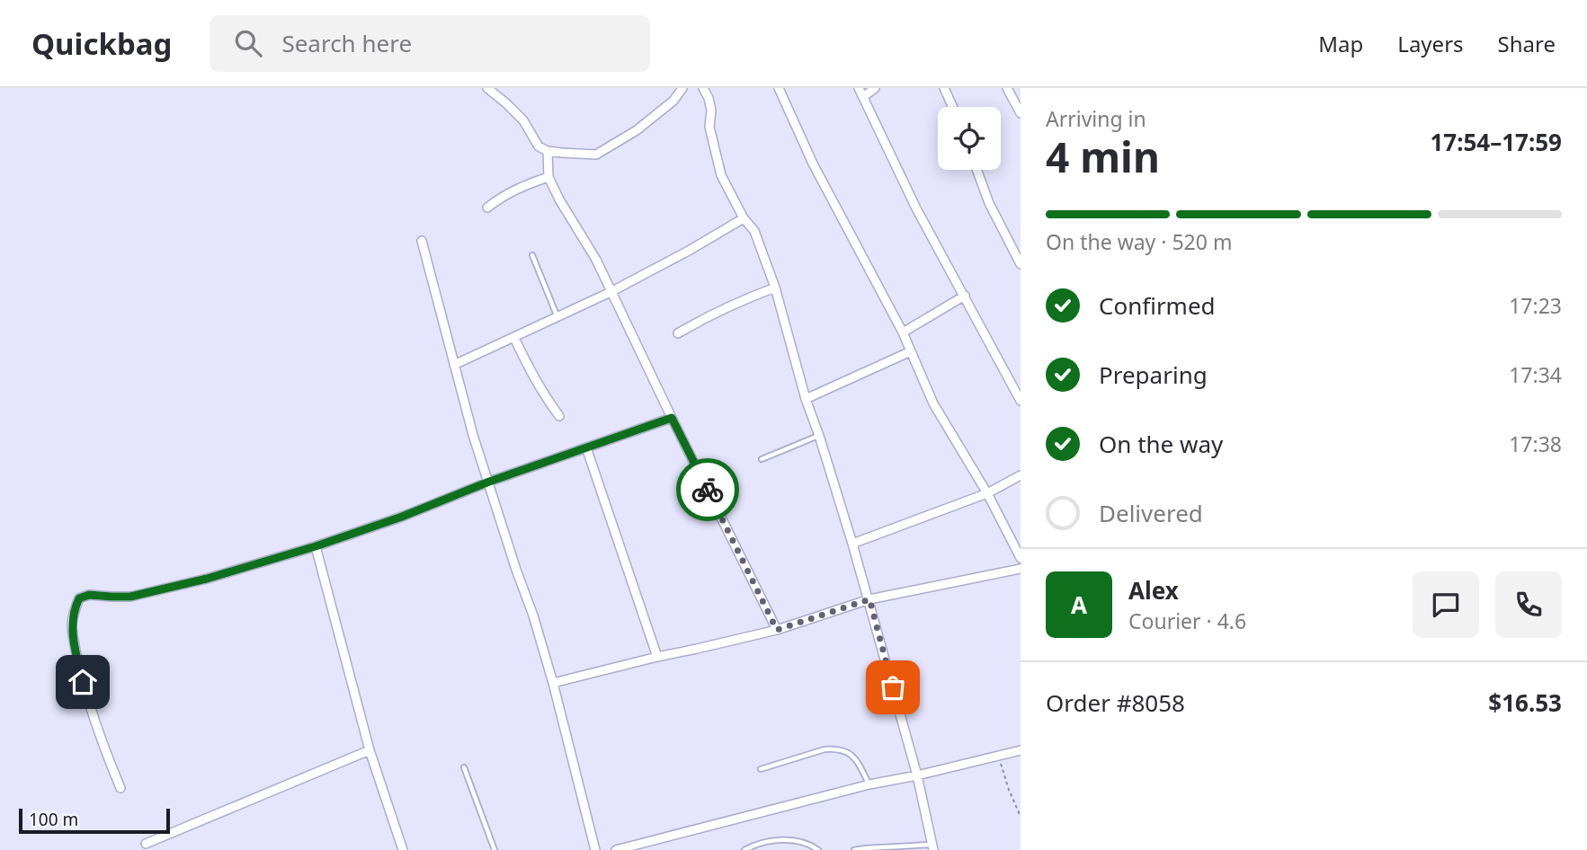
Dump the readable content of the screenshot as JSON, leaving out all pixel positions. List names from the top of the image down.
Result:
{
  "scale_bar": "100 m",
  "page": {
    "header": "Quickbag",
    "search": "Search here",
    "nav": ["Map", "Layers", "Share"],
    "heading": ["4 min", "Arriving in", "17:54–17:59"],
    "panel": [
      "Alex",
      "Courier · 4.6",
      "Order #8058",
      "$16.53"
    ],
    "bar": "On the way · 520 m",
    "list": [
      ["Confirmed", "17:23"],
      ["Preparing", "17:34"],
      ["On the way", "17:38"],
      "Delivered"
    ],
    "round": "A",
    "scale": "100 m"
  }
}
